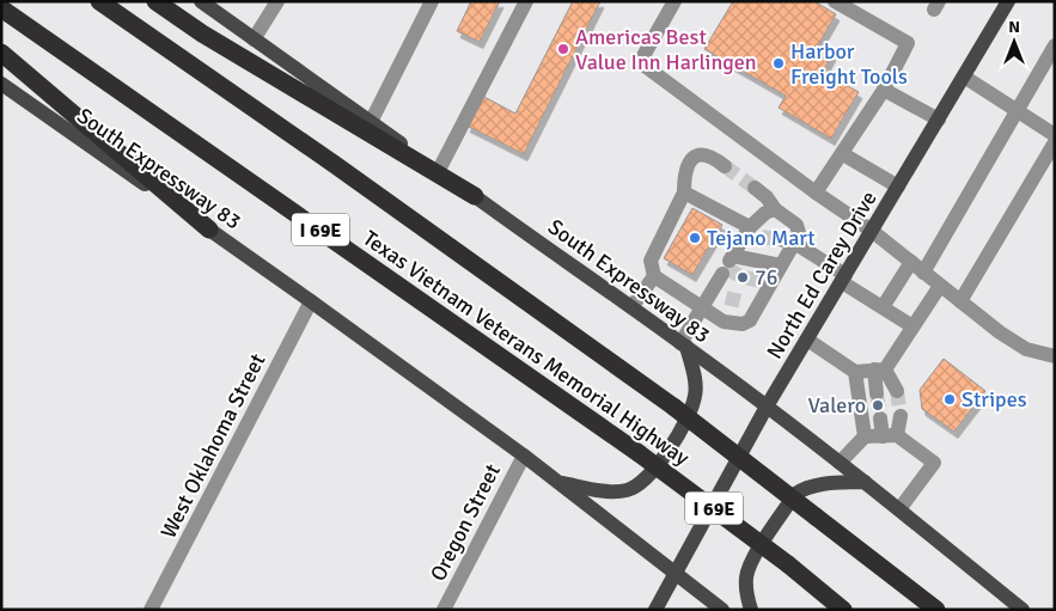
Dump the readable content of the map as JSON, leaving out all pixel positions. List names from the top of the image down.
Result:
{
  "streets": {
    "highway": ["I 69E", "Texas Vietnam Veterans Memorial Highway"],
    "main road": ["South Expressway 83", "North Ed Carey Drive"],
    "street": ["West Oklahoma Street", "Oregon Street"]
  },
  "crossings": [
    ["South Expressway 83", "North Ed Carey Drive"],
    ["South Expressway 83", "West Oklahoma Street"],
    ["South Expressway 83", "Oregon Street"]
  ],
  "places": [
    "Americas Best Value Inn Harlingen",
    "Harbor Freight Tools",
    "Tejano Mart",
    "76",
    "Stripes",
    "Valero"
  ],
  "north": "top"
}
